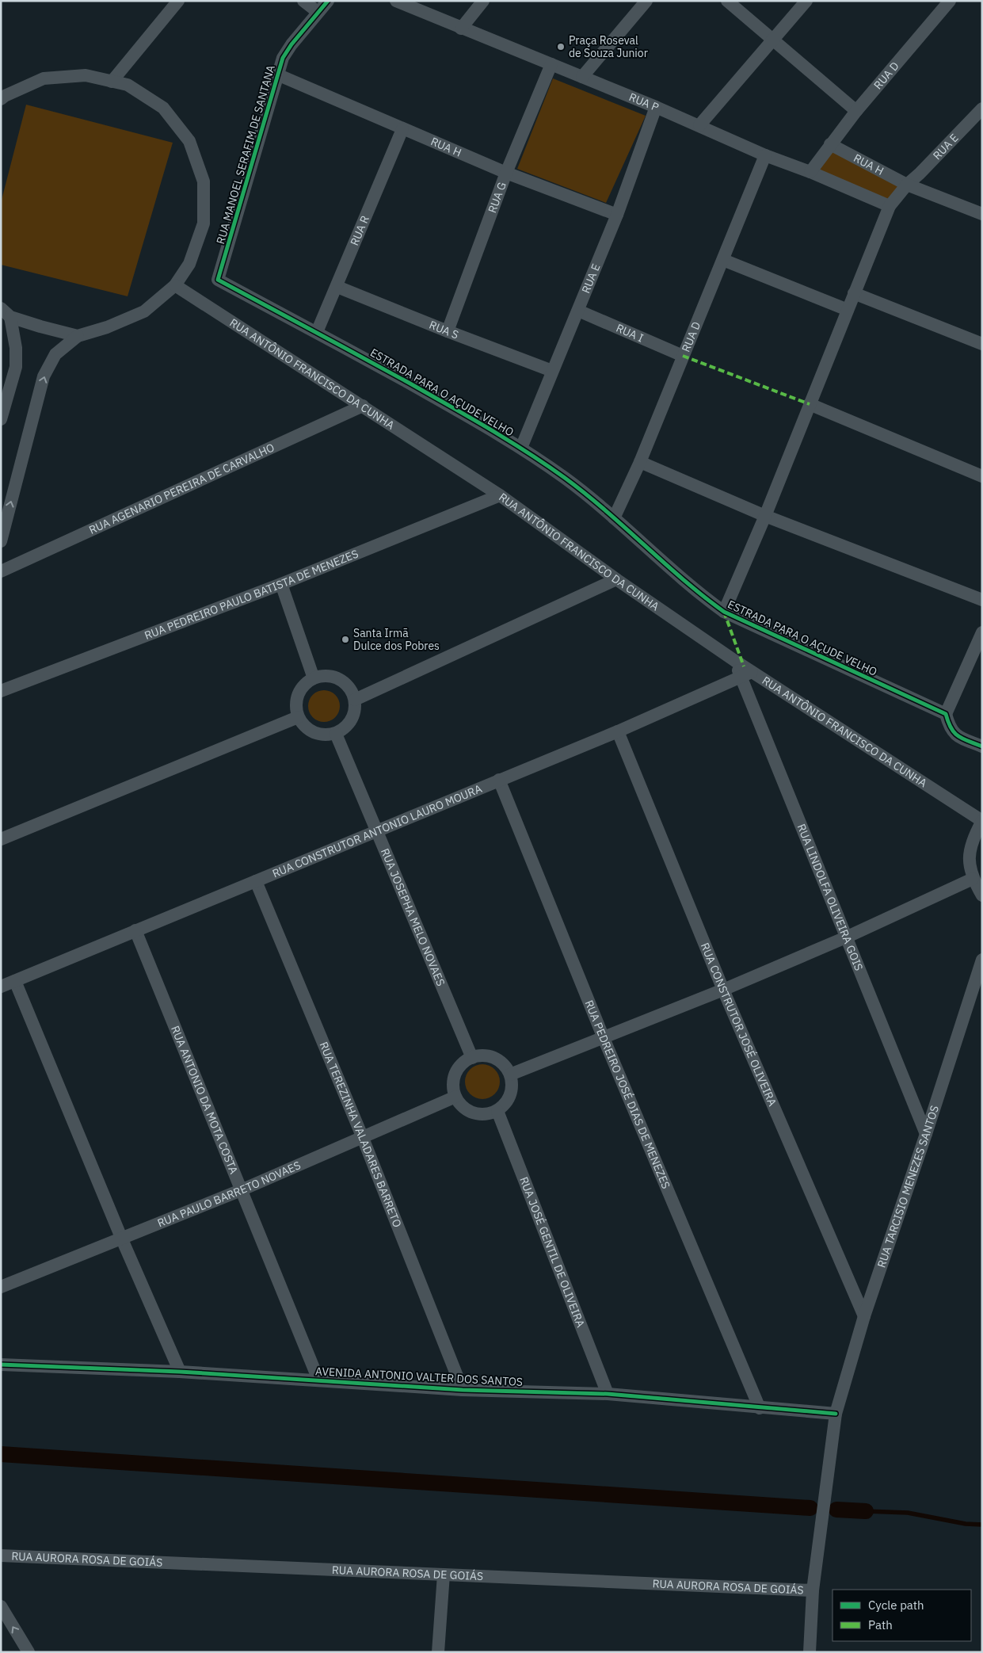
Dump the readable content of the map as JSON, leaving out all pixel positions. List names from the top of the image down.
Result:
{
  "streets": {
    "street": [
      "RUA D",
      "RUA P",
      "RUA H",
      "RUA E",
      "RUA MANOEL SERAFIM DE SANTANA",
      "RUA G",
      "RUA R",
      "RUA S",
      "RUA I",
      "RUA ANTÔNIO FRANCISCO DA CUNHA",
      "ESTRADA PARA O AÇUDE VELHO",
      "RUA AGENARIO PEREIRA DE CARVALHO",
      "RUA PEDREIRO PAULO BATISTA DE MENEZES",
      "RUA CONSTRUTOR ANTONIO LAURO MOURA",
      "RUA LINDOLFA OLIVEIRA GOIS",
      "RUA JOSEPHA MELO NOVAES",
      "RUA CONSTRUTOR JOSÉ OLIVEIRA",
      "RUA PEDREIRO JOSÉ DIAS DE MENEZES",
      "RUA ANTONIO DA MOTA COSTA",
      "RUA TEREZINHA VALADARES BARRETO",
      "RUA TARCISIO MENEZES SANTOS",
      "RUA PAULO BARRETO NOVAES",
      "RUA JOSÉ GENTIL DE OLIVEIRA",
      "AVENIDA ANTONIO VALTER DOS SANTOS",
      "RUA AURORA ROSA DE GOIÁS"
    ]
  },
  "crossings": [
    ["RUA D", "RUA P"],
    ["RUA D", "RUA H"],
    ["RUA D", "RUA I"],
    ["RUA D", "ESTRADA PARA O AÇUDE VELHO"],
    ["RUA P", "RUA E"],
    ["RUA P", "RUA G"],
    ["RUA H", "RUA E"],
    ["RUA H", "RUA MANOEL SERAFIM DE SANTANA"],
    ["RUA H", "RUA G"],
    ["RUA H", "RUA R"],
    ["RUA E", "RUA S"],
    ["RUA E", "RUA I"],
    ["RUA E", "ESTRADA PARA O AÇUDE VELHO"],
    ["RUA MANOEL SERAFIM DE SANTANA", "ESTRADA PARA O AÇUDE VELHO"],
    ["RUA G", "RUA S"],
    ["RUA R", "RUA S"],
    ["RUA R", "ESTRADA PARA O AÇUDE VELHO"],
    ["RUA ANTÔNIO FRANCISCO DA CUNHA", "RUA AGENARIO PEREIRA DE CARVALHO"],
    ["RUA ANTÔNIO FRANCISCO DA CUNHA", "RUA PEDREIRO PAULO BATISTA DE MENEZES"],
    ["RUA ANTÔNIO FRANCISCO DA CUNHA", "RUA CONSTRUTOR ANTONIO LAURO MOURA"],
    ["RUA ANTÔNIO FRANCISCO DA CUNHA", "RUA LINDOLFA OLIVEIRA GOIS"],
    ["RUA CONSTRUTOR ANTONIO LAURO MOURA", "RUA LINDOLFA OLIVEIRA GOIS"],
    ["RUA CONSTRUTOR ANTONIO LAURO MOURA", "RUA JOSEPHA MELO NOVAES"],
    ["RUA CONSTRUTOR ANTONIO LAURO MOURA", "RUA CONSTRUTOR JOSÉ OLIVEIRA"],
    ["RUA CONSTRUTOR ANTONIO LAURO MOURA", "RUA PEDREIRO JOSÉ DIAS DE MENEZES"],
    ["RUA CONSTRUTOR ANTONIO LAURO MOURA", "RUA ANTONIO DA MOTA COSTA"],
    ["RUA CONSTRUTOR ANTONIO LAURO MOURA", "RUA TEREZINHA VALADARES BARRETO"],
    ["RUA LINDOLFA OLIVEIRA GOIS", "RUA TARCISIO MENEZES SANTOS"],
    ["RUA JOSEPHA MELO NOVAES", "RUA PAULO BARRETO NOVAES"],
    ["RUA JOSEPHA MELO NOVAES", "RUA JOSÉ GENTIL DE OLIVEIRA"],
    ["RUA CONSTRUTOR JOSÉ OLIVEIRA", "RUA TARCISIO MENEZES SANTOS"],
    ["RUA PEDREIRO JOSÉ DIAS DE MENEZES", "AVENIDA ANTONIO VALTER DOS SANTOS"],
    ["RUA ANTONIO DA MOTA COSTA", "RUA PAULO BARRETO NOVAES"],
    ["RUA ANTONIO DA MOTA COSTA", "AVENIDA ANTONIO VALTER DOS SANTOS"],
    ["RUA TEREZINHA VALADARES BARRETO", "RUA PAULO BARRETO NOVAES"],
    ["RUA TEREZINHA VALADARES BARRETO", "AVENIDA ANTONIO VALTER DOS SANTOS"],
    ["RUA TARCISIO MENEZES SANTOS", "AVENIDA ANTONIO VALTER DOS SANTOS"],
    ["RUA TARCISIO MENEZES SANTOS", "RUA AURORA ROSA DE GOIÁS"],
    ["RUA PAULO BARRETO NOVAES", "RUA JOSÉ GENTIL DE OLIVEIRA"],
    ["RUA JOSÉ GENTIL DE OLIVEIRA", "AVENIDA ANTONIO VALTER DOS SANTOS"]
  ],
  "places": ["Praça Roseval de Souza Junior", "Santa Irmã Dulce dos Pobres"],
  "legend": ["Cycle path", "Path"]
}
